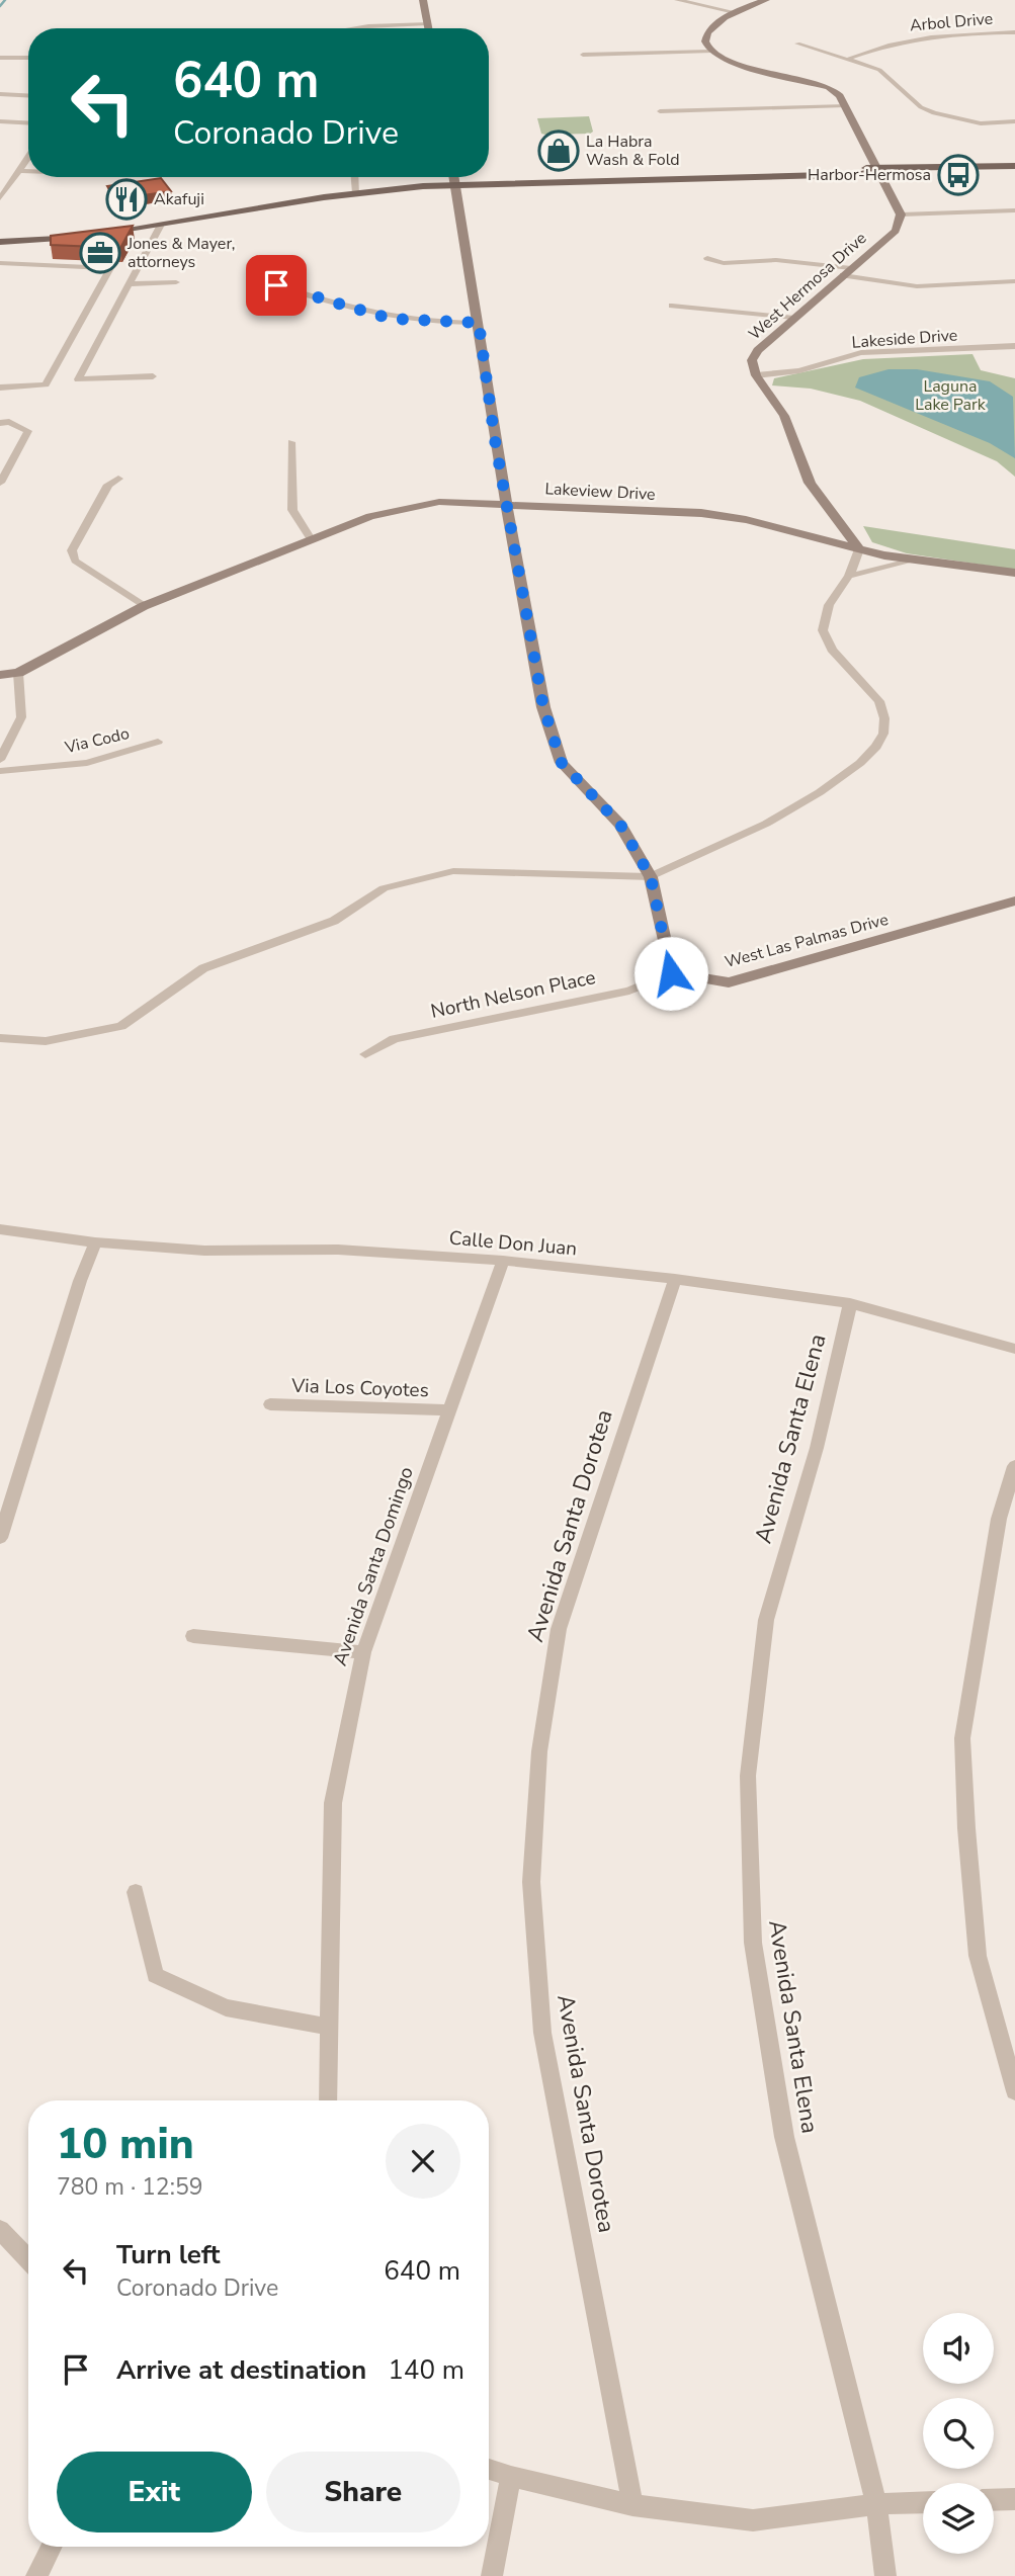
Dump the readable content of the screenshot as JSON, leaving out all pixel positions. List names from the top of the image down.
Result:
{
  "streets": {
    "street": [
      "Arbol Drive",
      "West Hermosa Drive",
      "Lakeside Drive",
      "Lakeview Drive",
      "Via Codo",
      "West Las Palmas Drive",
      "North Nelson Place",
      "Calle Don Juan",
      "Via Los Coyotes",
      "Avenida Santa Elena",
      "Avenida Santa Dorotea",
      "Avenida Santa Domingo"
    ]
  },
  "crossings": [
    ["West Hermosa Drive", "Lakeside Drive"],
    ["West Las Palmas Drive", "North Nelson Place"],
    ["Calle Don Juan", "Avenida Santa Elena"],
    ["Calle Don Juan", "Avenida Santa Dorotea"],
    ["Calle Don Juan", "Avenida Santa Domingo"],
    ["Via Los Coyotes", "Avenida Santa Domingo"]
  ],
  "parks": ["Laguna Lake Park"],
  "places": {
    "shop": ["La Habra Wash & Fold"],
    "bus stop": ["Harbor-Hermosa"],
    "restaurant": ["Akafuji"],
    "office": ["Jones & Mayer, attorneys"]
  },
  "page": {
    "turn": ["640 m", "Coronado Drive"],
    "heading": ["10 min", "780 m · 12:59"],
    "list": [
      {
        "name": "Turn left",
        "note": "Coronado Drive",
        "value": "640 m"
      },
      {
        "name": "Arrive at destination",
        "value": "140 m"
      }
    ],
    "buttons": ["Exit", "Share"]
  }
}
